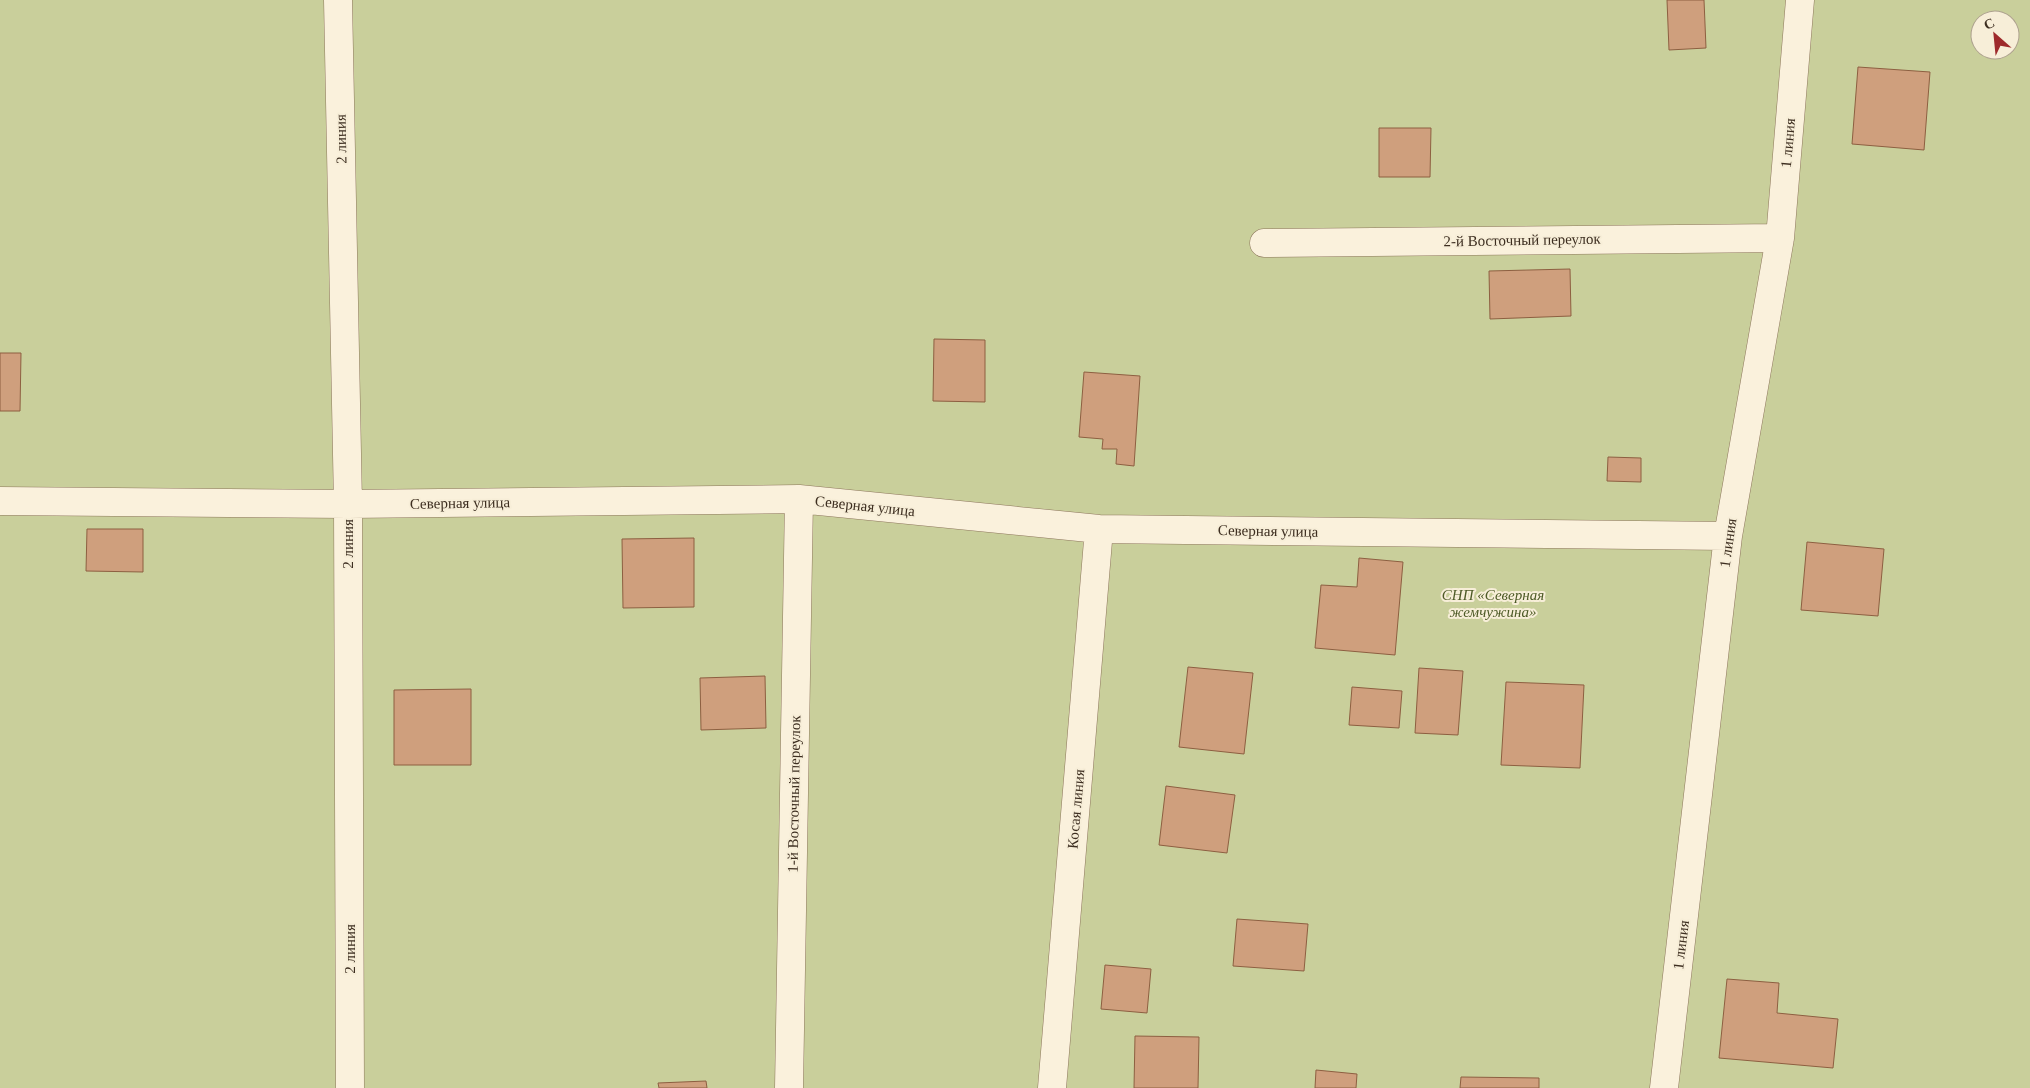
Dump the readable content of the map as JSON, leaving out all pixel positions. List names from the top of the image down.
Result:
{
  "streets": {
    "street": [
      "2 линия",
      "1 линия",
      "2-й Восточный переулок",
      "Северная улица",
      "1-й Восточный переулок",
      "Косая линия"
    ]
  },
  "crossings": [
    ["2 линия", "Северная улица"],
    ["1 линия", "2-й Восточный переулок"],
    ["1 линия", "Северная улица"],
    ["Северная улица", "1-й Восточный переулок"],
    ["Северная улица", "Косая линия"]
  ],
  "parks": ["СНП «Северная жемчужина»"],
  "north": "top left"
}
